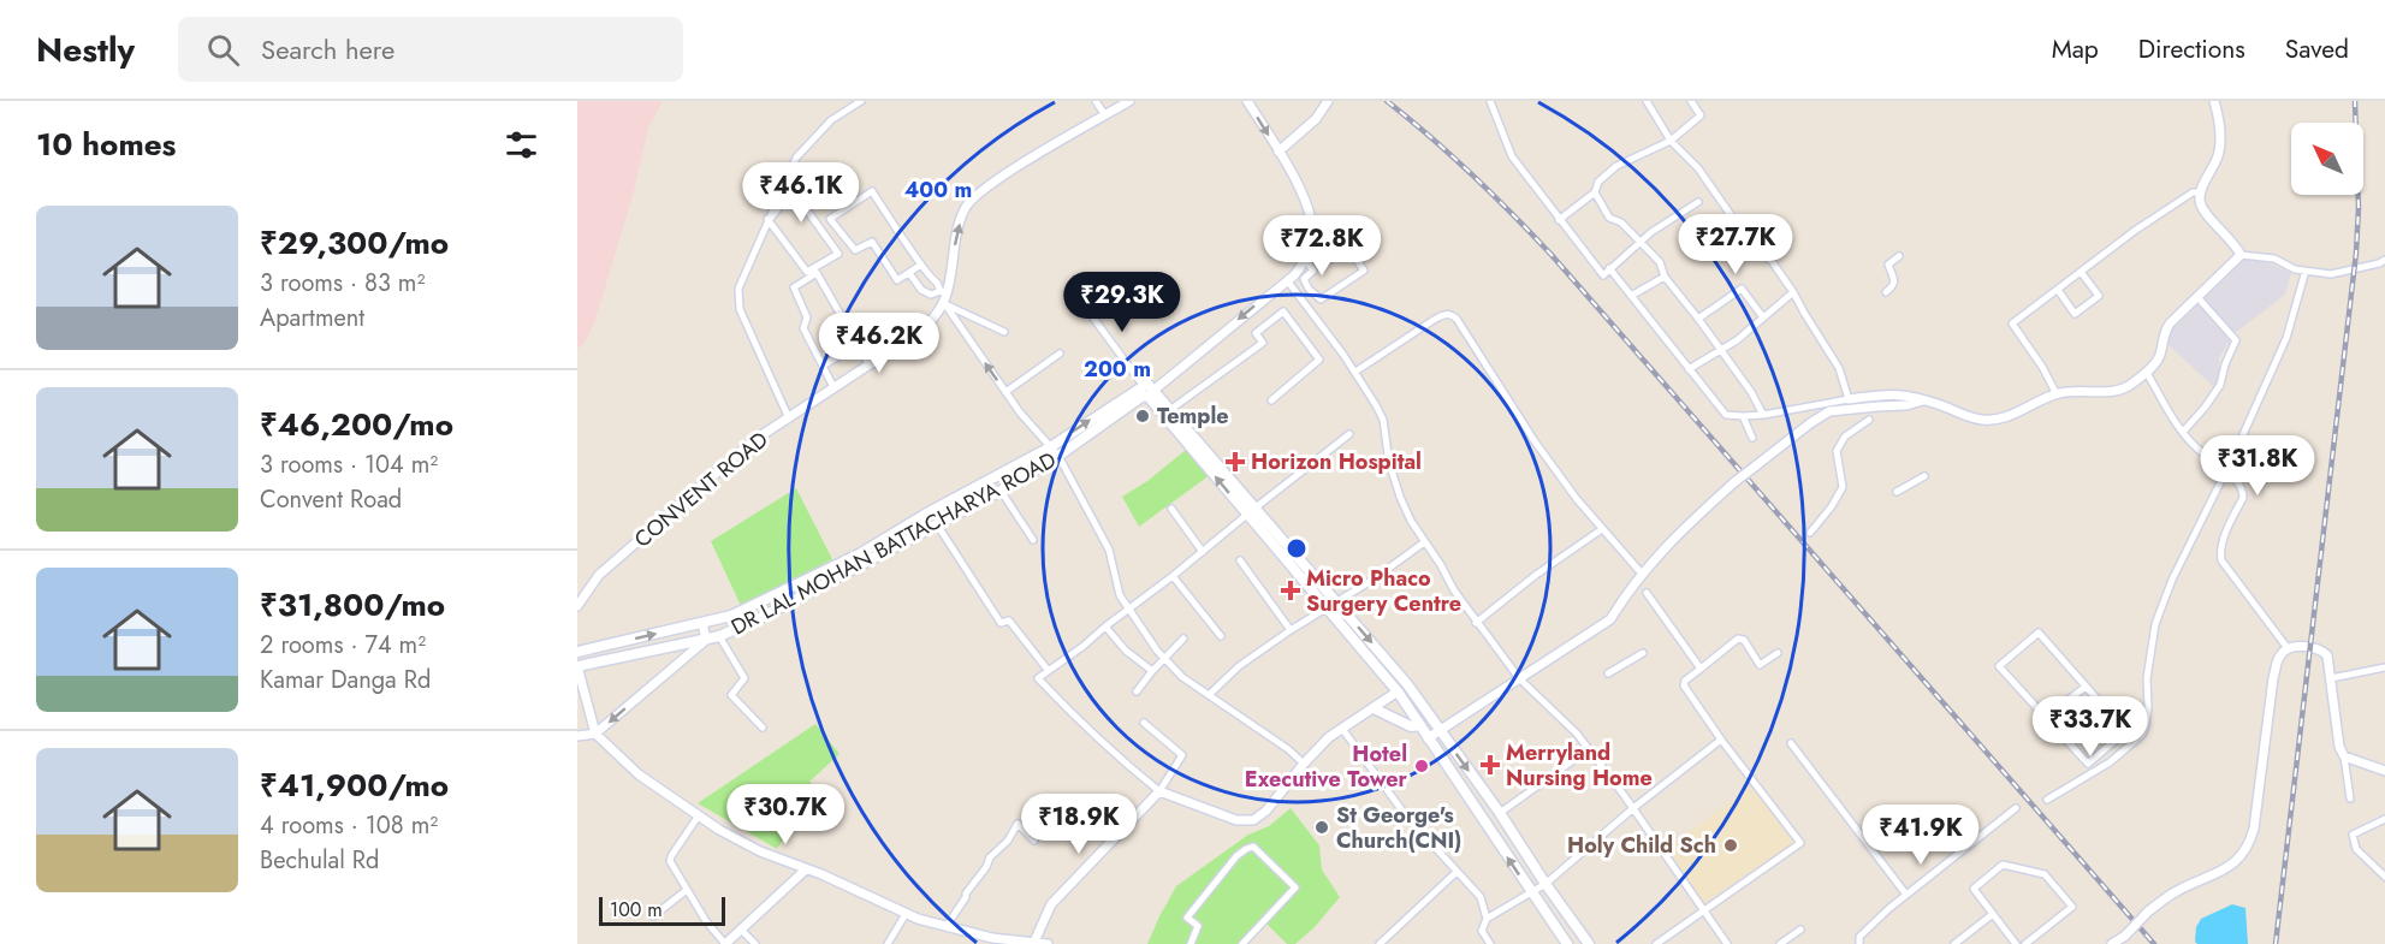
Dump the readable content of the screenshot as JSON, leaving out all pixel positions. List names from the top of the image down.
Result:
{
  "streets": {
    "main road": ["DR LAL MOHAN BATTACHARYA ROAD"],
    "street": ["CONVENT ROAD"]
  },
  "places": {
    "other": [
      "Temple",
      "Hotel Executive Tower",
      "St George's Church(CNI)",
      "Holy Child Sch"
    ],
    "health": ["Horizon Hospital", "Micro Phaco Surgery Centre", "Merryland Nursing Home"]
  },
  "scale_bar": "100 m",
  "north": "top left",
  "page": {
    "header": "Nestly",
    "search": "Search here",
    "nav": ["Map", "Directions", "Saved"],
    "heading": "10 homes",
    "price": [
      "₹46.1K",
      "₹27.7K",
      "₹72.8K",
      "₹29.3K",
      "₹46.2K",
      "₹31.8K",
      "₹33.7K",
      "₹30.7K",
      "₹18.9K",
      "₹41.9K"
    ],
    "list": [
      {
        "name": "₹29,300/mo",
        "note": "3 rooms · 83 m² · Apartment"
      },
      {
        "name": "₹46,200/mo",
        "note": "3 rooms · 104 m² · Convent Road"
      },
      {
        "name": "₹31,800/mo",
        "note": "2 rooms · 74 m² · Kamar Danga Rd"
      },
      {
        "name": "₹41,900/mo",
        "note": "4 rooms · 108 m² · Bechulal Rd"
      }
    ],
    "scale": "100 m"
  },
  "rings": ["400 m", "200 m"]
}
